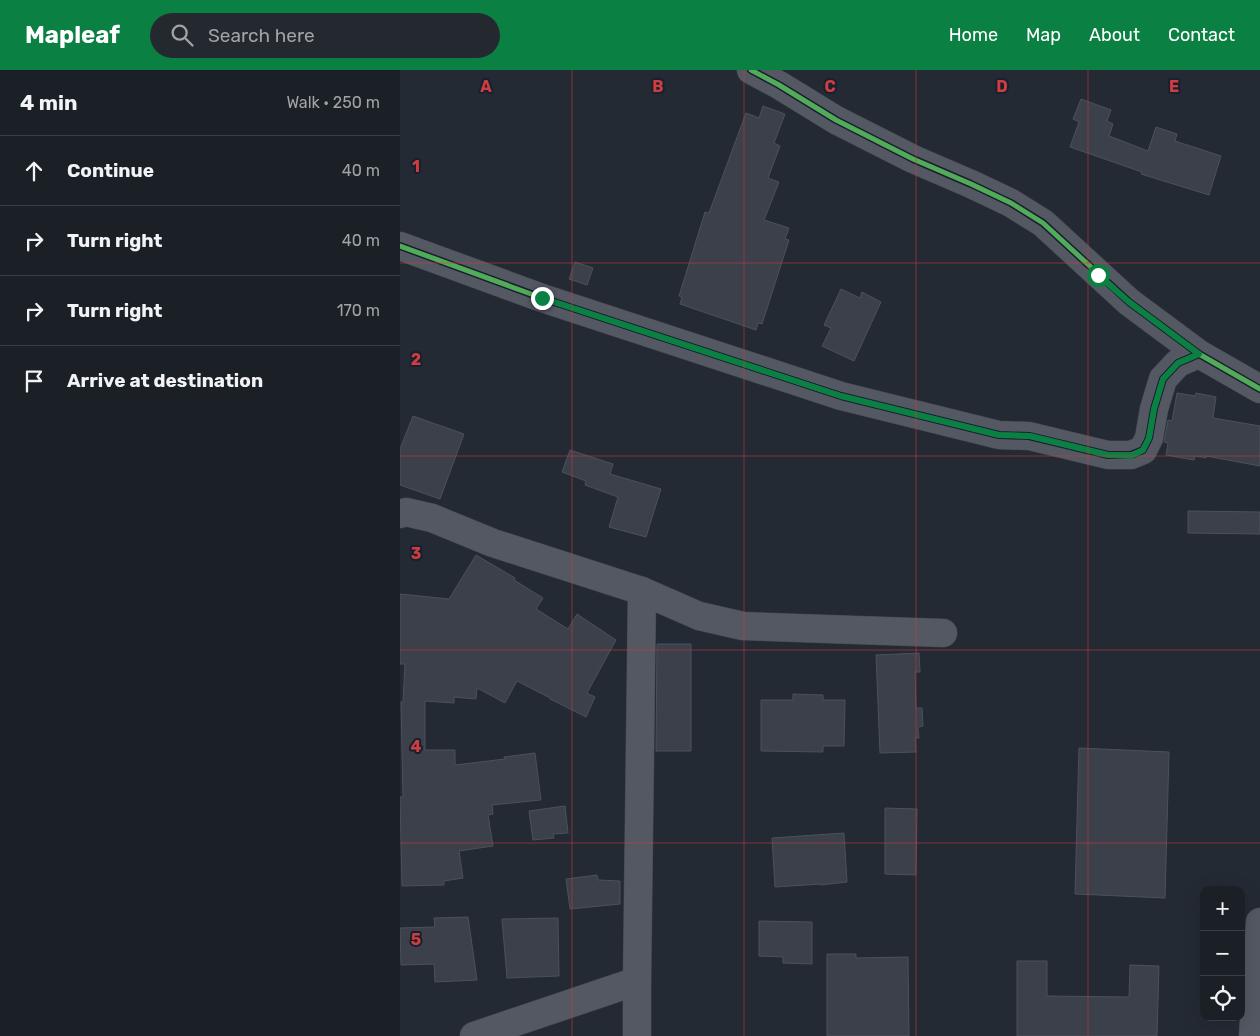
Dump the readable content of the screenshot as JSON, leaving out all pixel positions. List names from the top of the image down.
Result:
{
  "page": {
    "header": "Mapleaf",
    "search": "Search here",
    "nav": [
      "Home",
      "Map",
      "About",
      "Contact"
    ],
    "heading": ["4 min", "Walk · 250 m"],
    "list": [
      ["Continue", "40 m"],
      ["Turn right", "40 m"],
      ["Turn right", "170 m"],
      "Arrive at destination"
    ],
    "map_buttons": ["+", "−"]
  },
  "grid": {
    "columns": [
      "A",
      "B",
      "C",
      "D",
      "E"
    ],
    "rows": [
      "1",
      "2",
      "3",
      "4",
      "5"
    ]
  }
}
